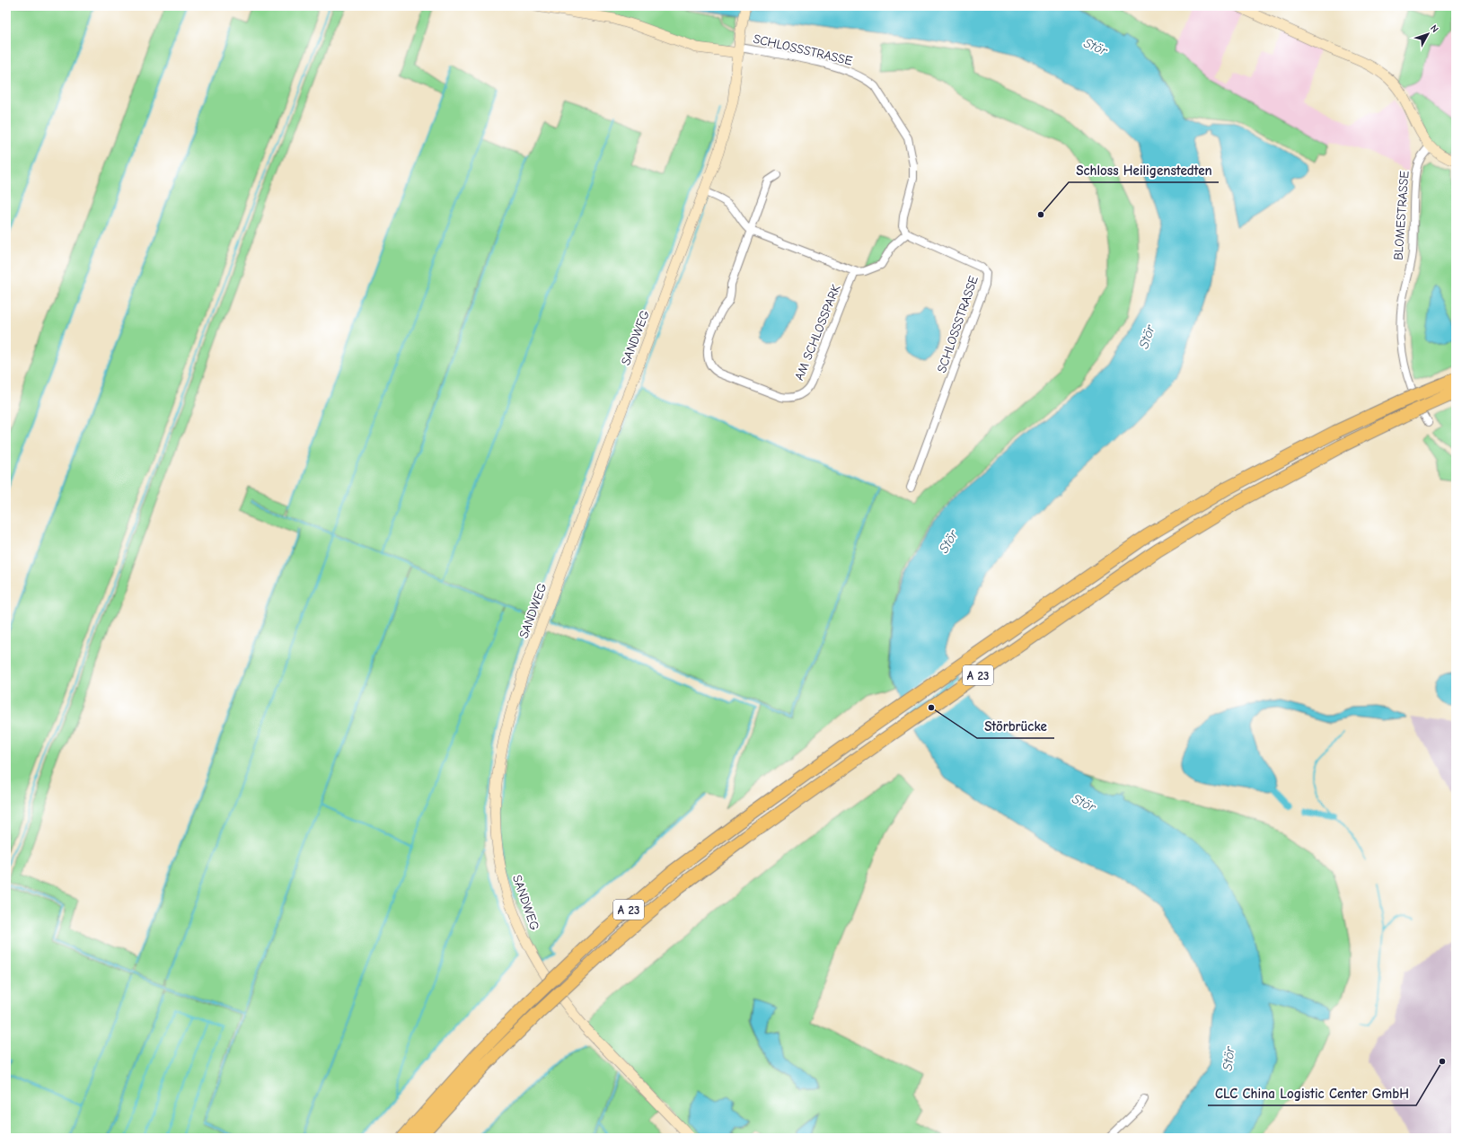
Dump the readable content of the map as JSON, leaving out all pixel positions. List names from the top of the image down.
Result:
{
  "streets": {
    "highway": ["A 23"],
    "street": [
      "SCHLOSSSTRASSE",
      "BLOMESTRASSE",
      "AM SCHLOSSPARK",
      "SANDWEG"
    ]
  },
  "crossings": [
    ["SCHLOSSSTRASSE", "SANDWEG"]
  ],
  "water": ["Stör"],
  "places": ["Schloss Heiligenstedten", "Störbrücke", "CLC China Logistic Center GmbH"],
  "north": "top right"
}
